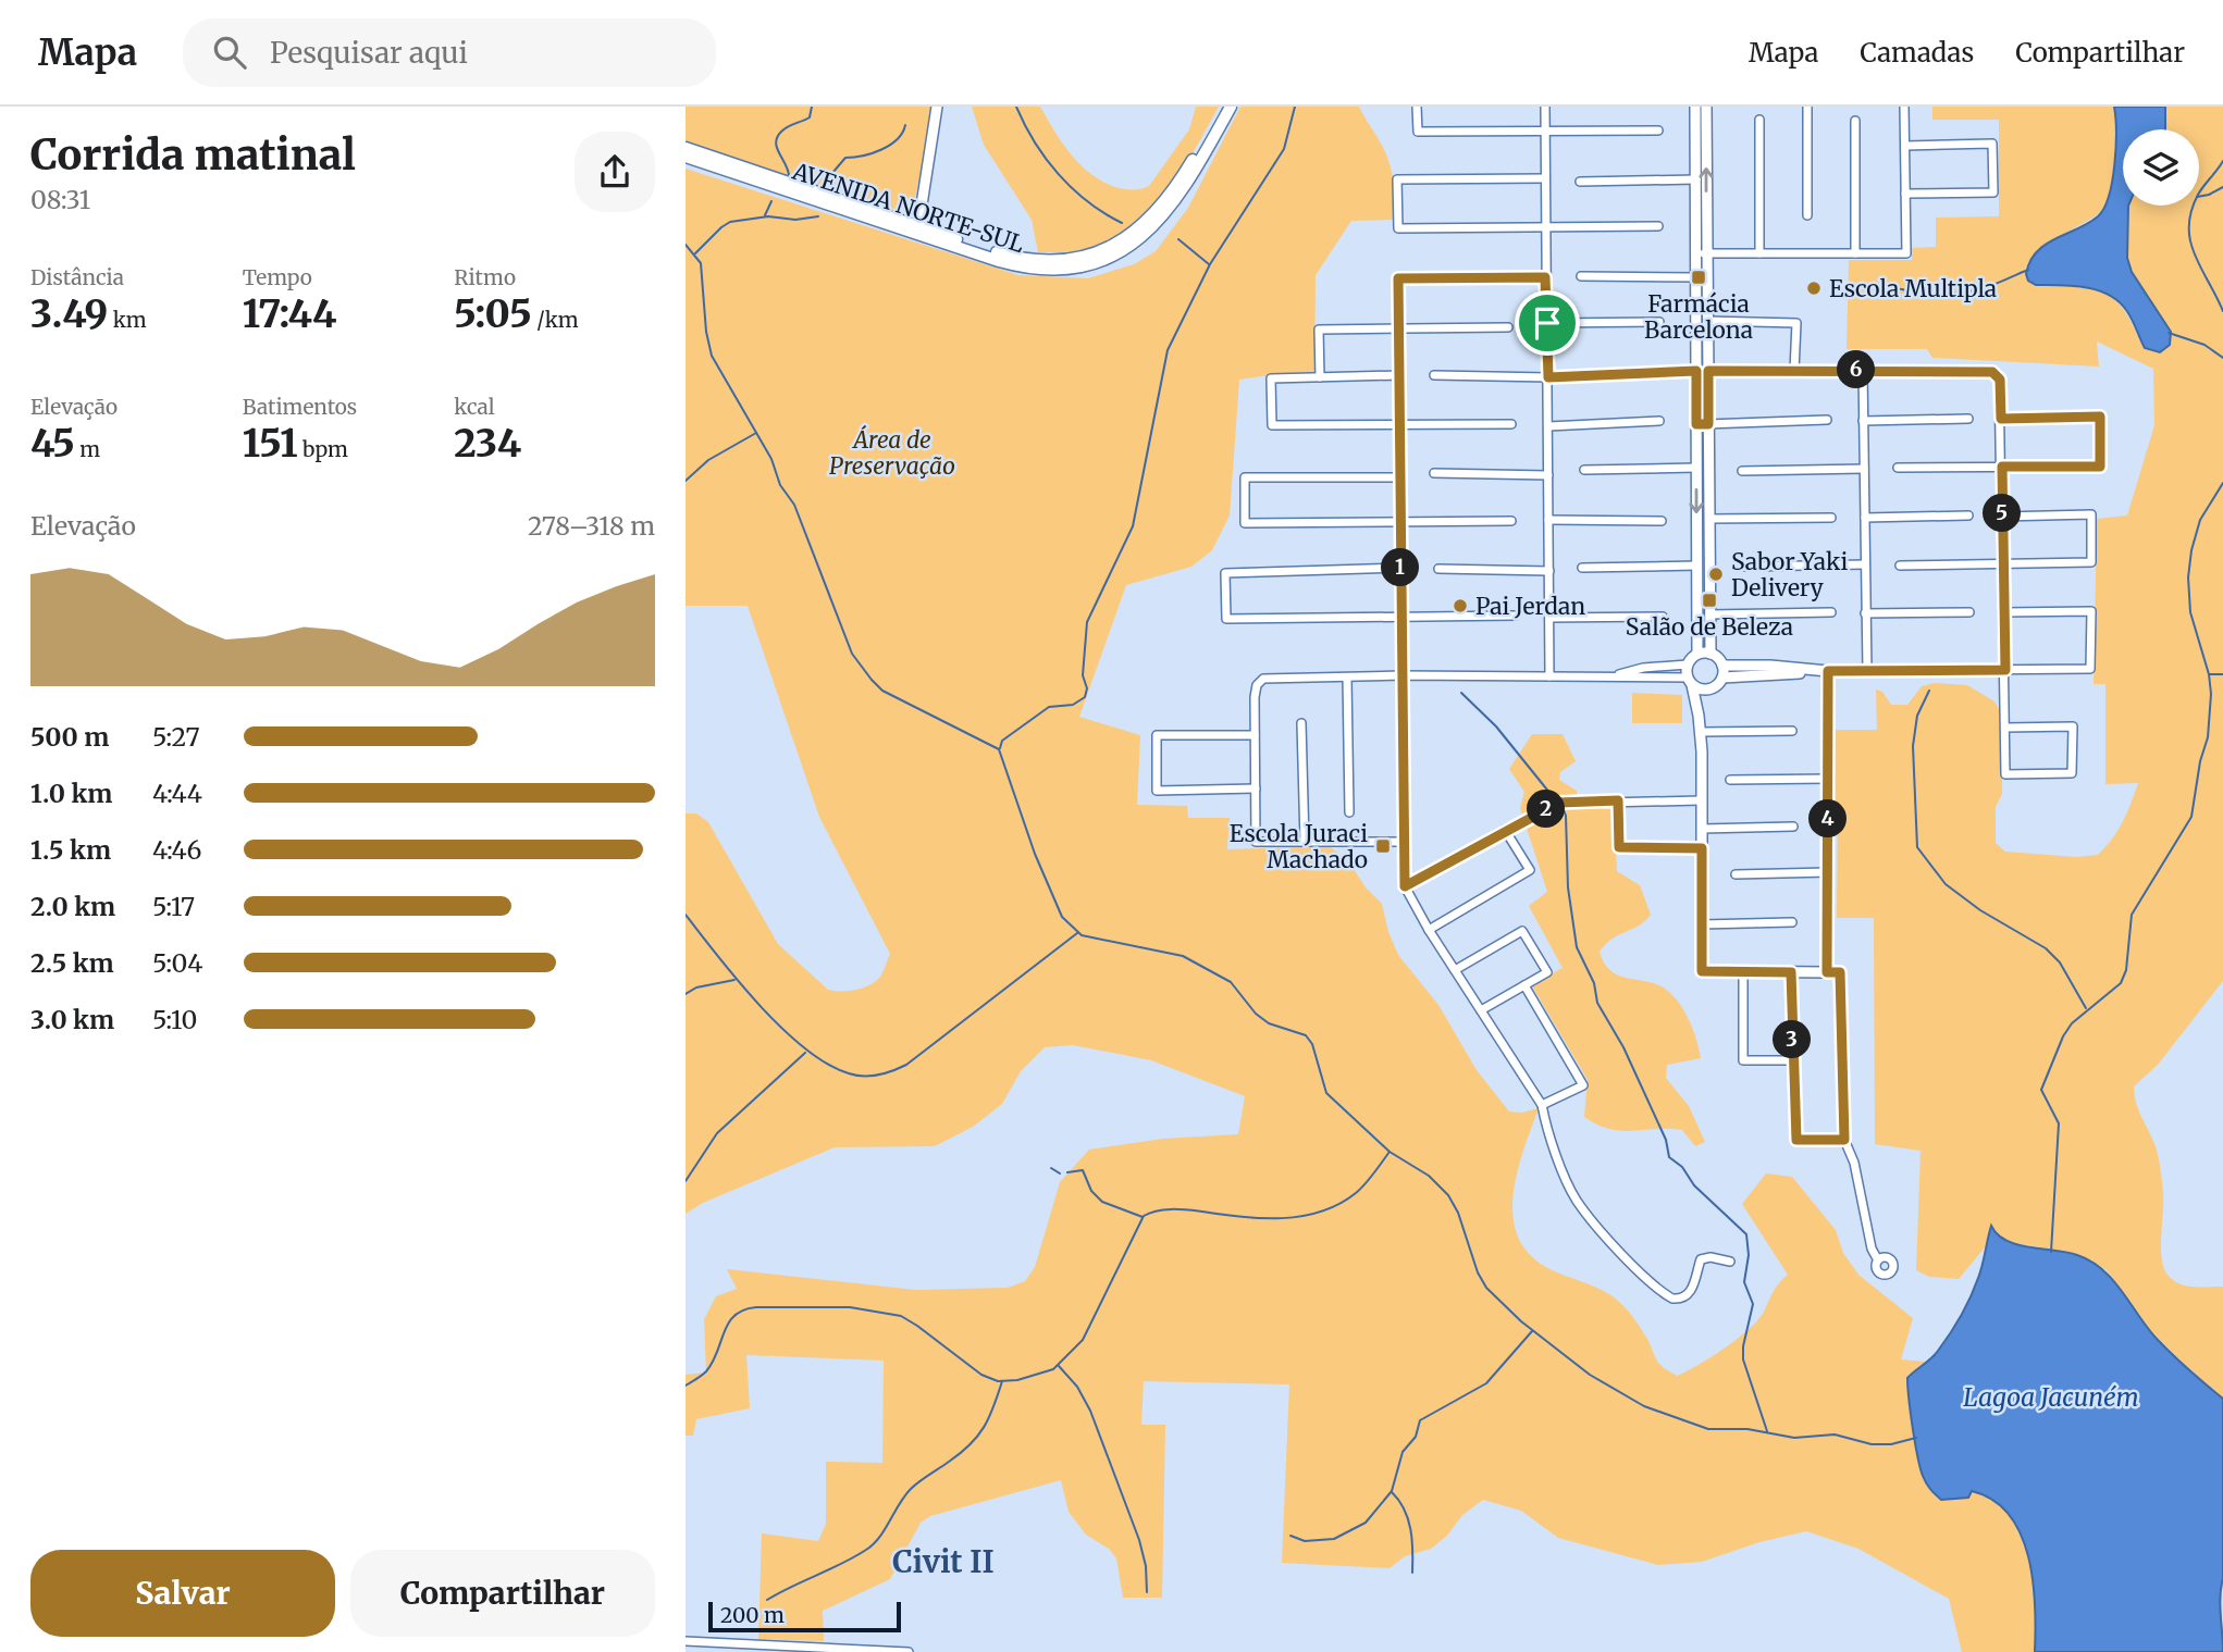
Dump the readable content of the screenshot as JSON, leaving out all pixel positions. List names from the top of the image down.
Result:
{
  "streets": {
    "main road": ["AVENIDA NORTE-SUL"]
  },
  "districts": ["Civit II"],
  "water": ["Lagoa Jacuném"],
  "parks": ["Área de Preservação"],
  "places": {
    "transit": ["Farmácia Barcelona", "Salão de Beleza", "Escola Juraci Machado"],
    "other": ["Escola Multipla", "Sabor Yaki Delivery", "Pai Jerdan"]
  },
  "scale_bar": "200 m",
  "page": {
    "header": "Mapa",
    "search": "Pesquisar aqui",
    "nav": ["Mapa", "Camadas", "Compartilhar"],
    "heading": ["Corrida matinal", "08:31"],
    "stats": [
      ["Distância", "3.49 km"],
      ["Tempo", "17:44"],
      ["Ritmo", "5:05 /km"],
      ["Elevação", "45 m"],
      ["Batimentos", "151 bpm"],
      ["kcal", "234"]
    ],
    "pins": [
      "6",
      "5",
      "1",
      "2",
      "4",
      "3"
    ],
    "chart": ["Elevação", "278–318 m"],
    "list": [
      {
        "name": "500 m",
        "note": "5:27"
      },
      {
        "name": "1.0 km",
        "note": "4:44"
      },
      {
        "name": "1.5 km",
        "note": "4:46"
      },
      {
        "name": "2.0 km",
        "note": "5:17"
      },
      {
        "name": "2.5 km",
        "note": "5:04"
      },
      {
        "name": "3.0 km",
        "note": "5:10"
      }
    ],
    "buttons": ["Salvar", "Compartilhar"],
    "scale": "200 m"
  }
}
